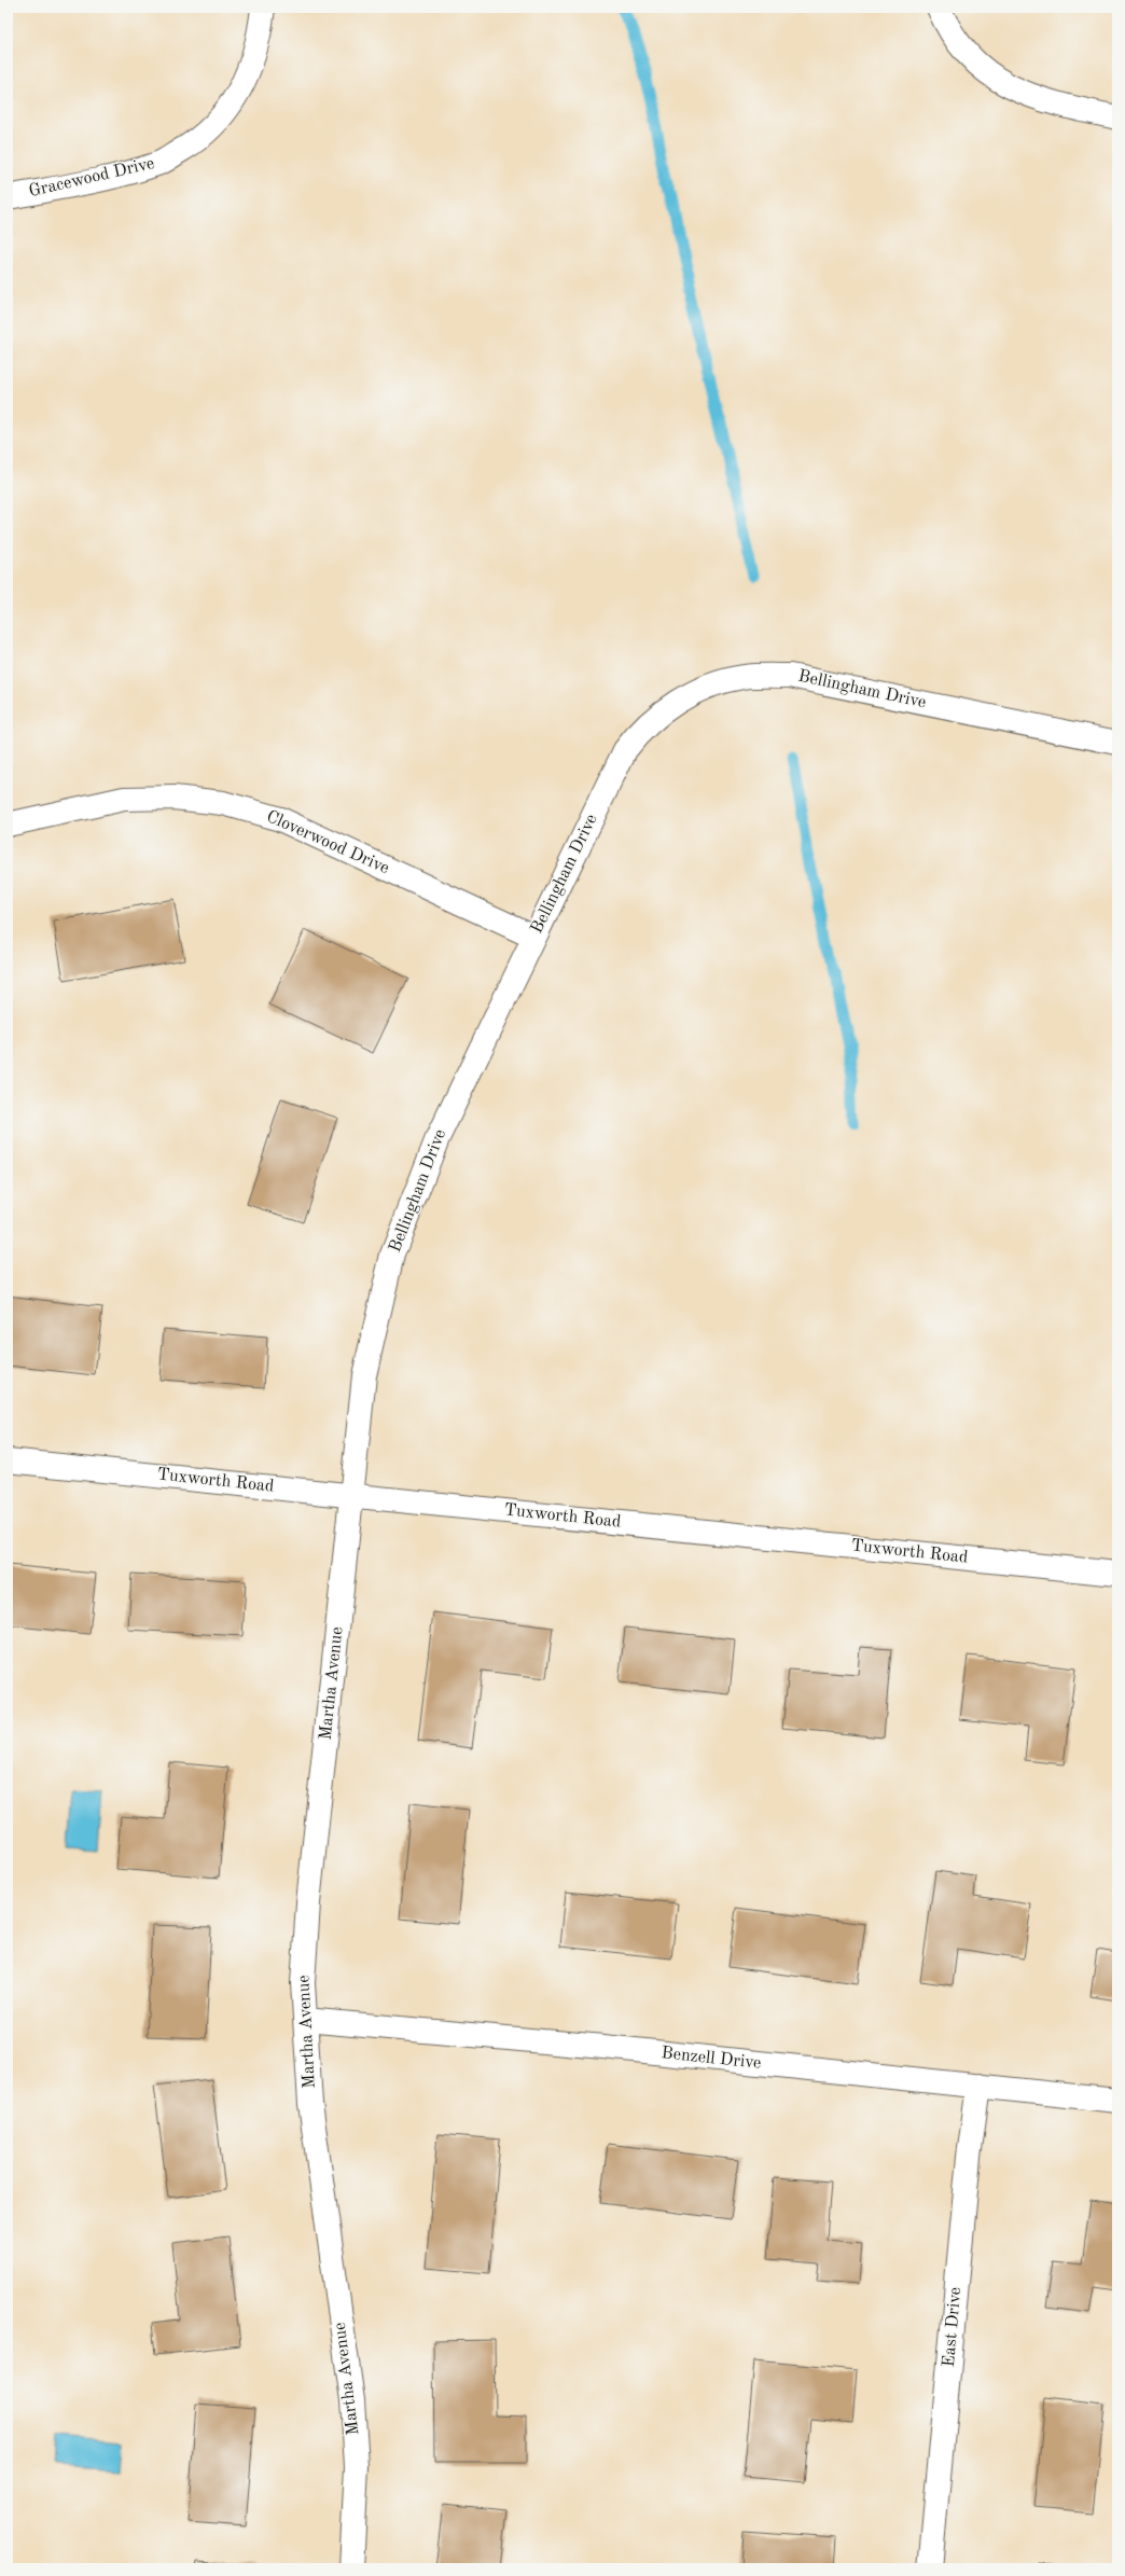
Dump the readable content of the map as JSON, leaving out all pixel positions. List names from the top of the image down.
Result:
{
  "streets": {
    "street": [
      "Gracewood Drive",
      "Bellingham Drive",
      "Cloverwood Drive",
      "Tuxworth Road",
      "Martha Avenue",
      "Benzell Drive",
      "East Drive"
    ]
  },
  "crossings": [
    ["Bellingham Drive", "Cloverwood Drive"],
    ["Bellingham Drive", "Tuxworth Road"],
    ["Bellingham Drive", "Martha Avenue"],
    ["Tuxworth Road", "Martha Avenue"],
    ["Martha Avenue", "Benzell Drive"],
    ["Benzell Drive", "East Drive"]
  ]
}
